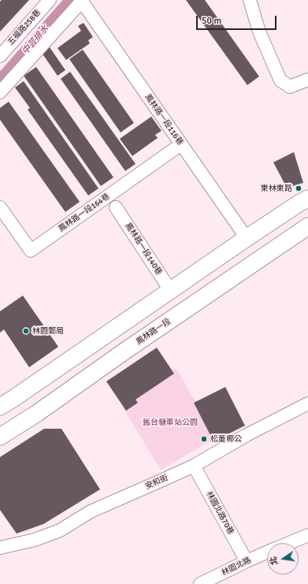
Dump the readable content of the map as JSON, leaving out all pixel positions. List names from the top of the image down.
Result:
{
  "streets": {
    "main road": ["鳳林路一段"],
    "street": [
      "五福路258巷",
      "鳳林路一段116巷",
      "鳳林路一段164巷",
      "鳳林路一段140巷",
      "安和街",
      "林園北路70巷",
      "林園北路"
    ]
  },
  "crossings": [
    ["鳳林路一段116巷", "鳳林路一段164巷"],
    ["安和街", "林園北路70巷"],
    ["林園北路70巷", "林園北路"]
  ],
  "water": ["中芸排水"],
  "parks": ["舊台糖車站公園"],
  "places": ["東林東路", "林園郵局", "松董椰公"],
  "scale_bar": "50 m",
  "north": "left"
}
